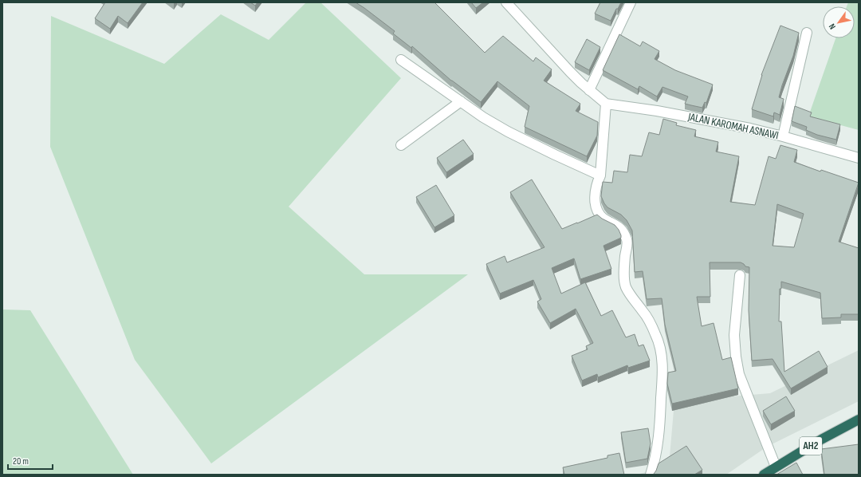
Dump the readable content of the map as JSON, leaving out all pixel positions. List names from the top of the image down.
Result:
{
  "streets": {
    "highway": ["AH2"],
    "street": ["JALAN KAROMAH ASNAWI"]
  },
  "scale_bar": "20 m",
  "north": "bottom left"
}
